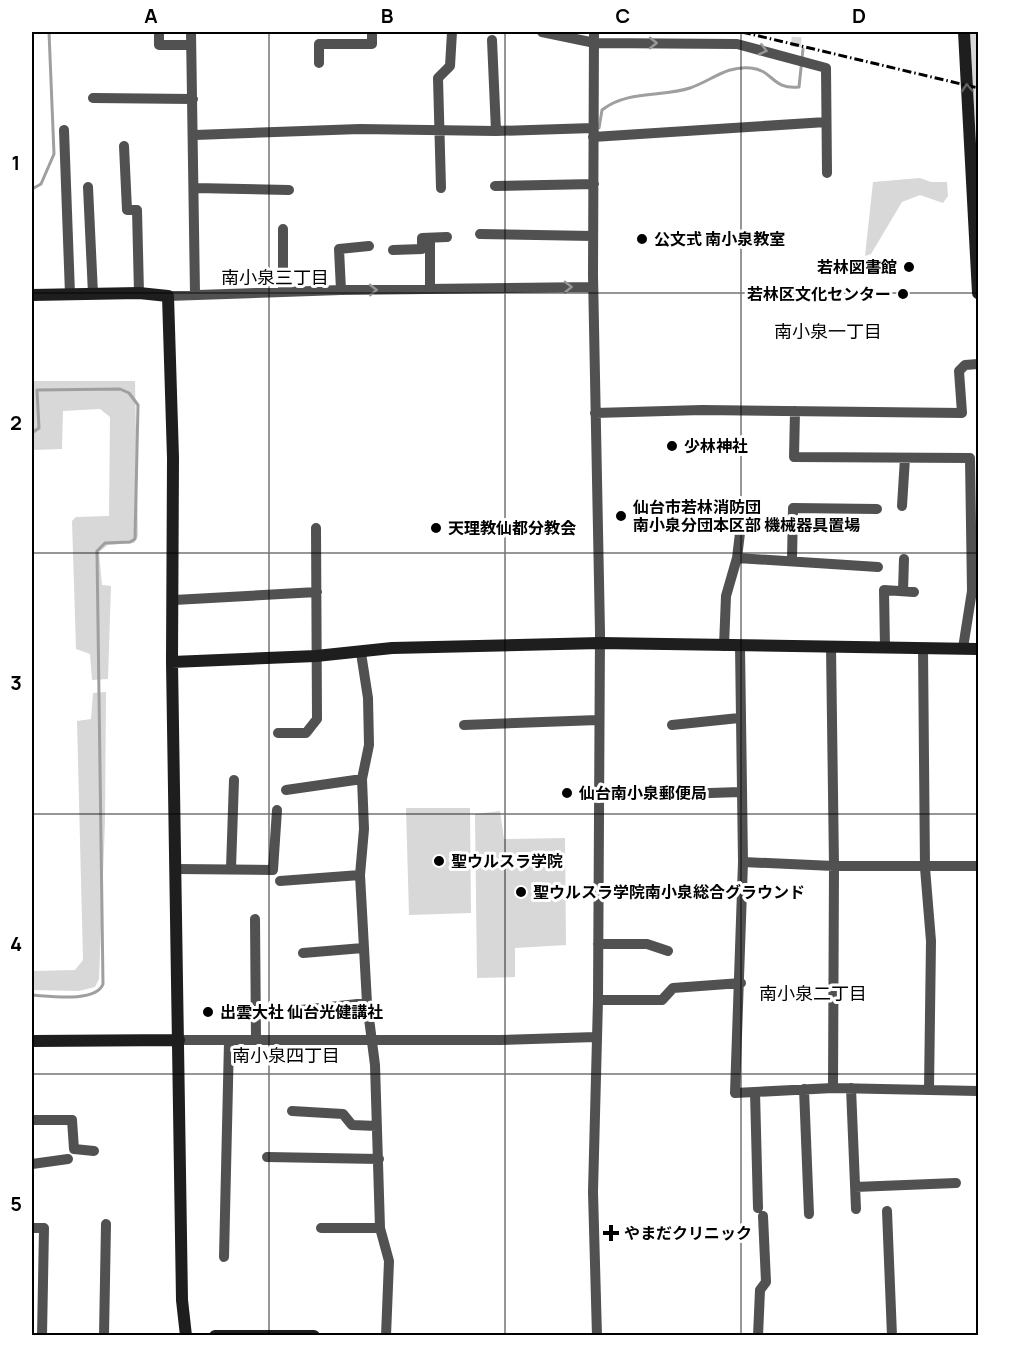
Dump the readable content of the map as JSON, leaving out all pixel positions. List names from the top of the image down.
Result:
{
  "districts": [
    "南小泉三丁目",
    "南小泉一丁目",
    "南小泉二丁目",
    "南小泉四丁目"
  ],
  "places": {
    "other": [
      "公文式 南小泉教室",
      "若林図書館",
      "若林区文化センター",
      "少林神社",
      "仙台市若林消防団 南小泉分団本区部 機械器具置場",
      "天理教仙都分教会",
      "仙台南小泉郵便局",
      "聖ウルスラ学院",
      "聖ウルスラ学院南小泉総合グラウンド",
      "出雲大社 仙台光健講社"
    ],
    "health": ["やまだクリニック"]
  },
  "grid": {
    "columns": [
      "A",
      "B",
      "C",
      "D"
    ],
    "rows": [
      "1",
      "2",
      "3",
      "4",
      "5"
    ]
  }
}
